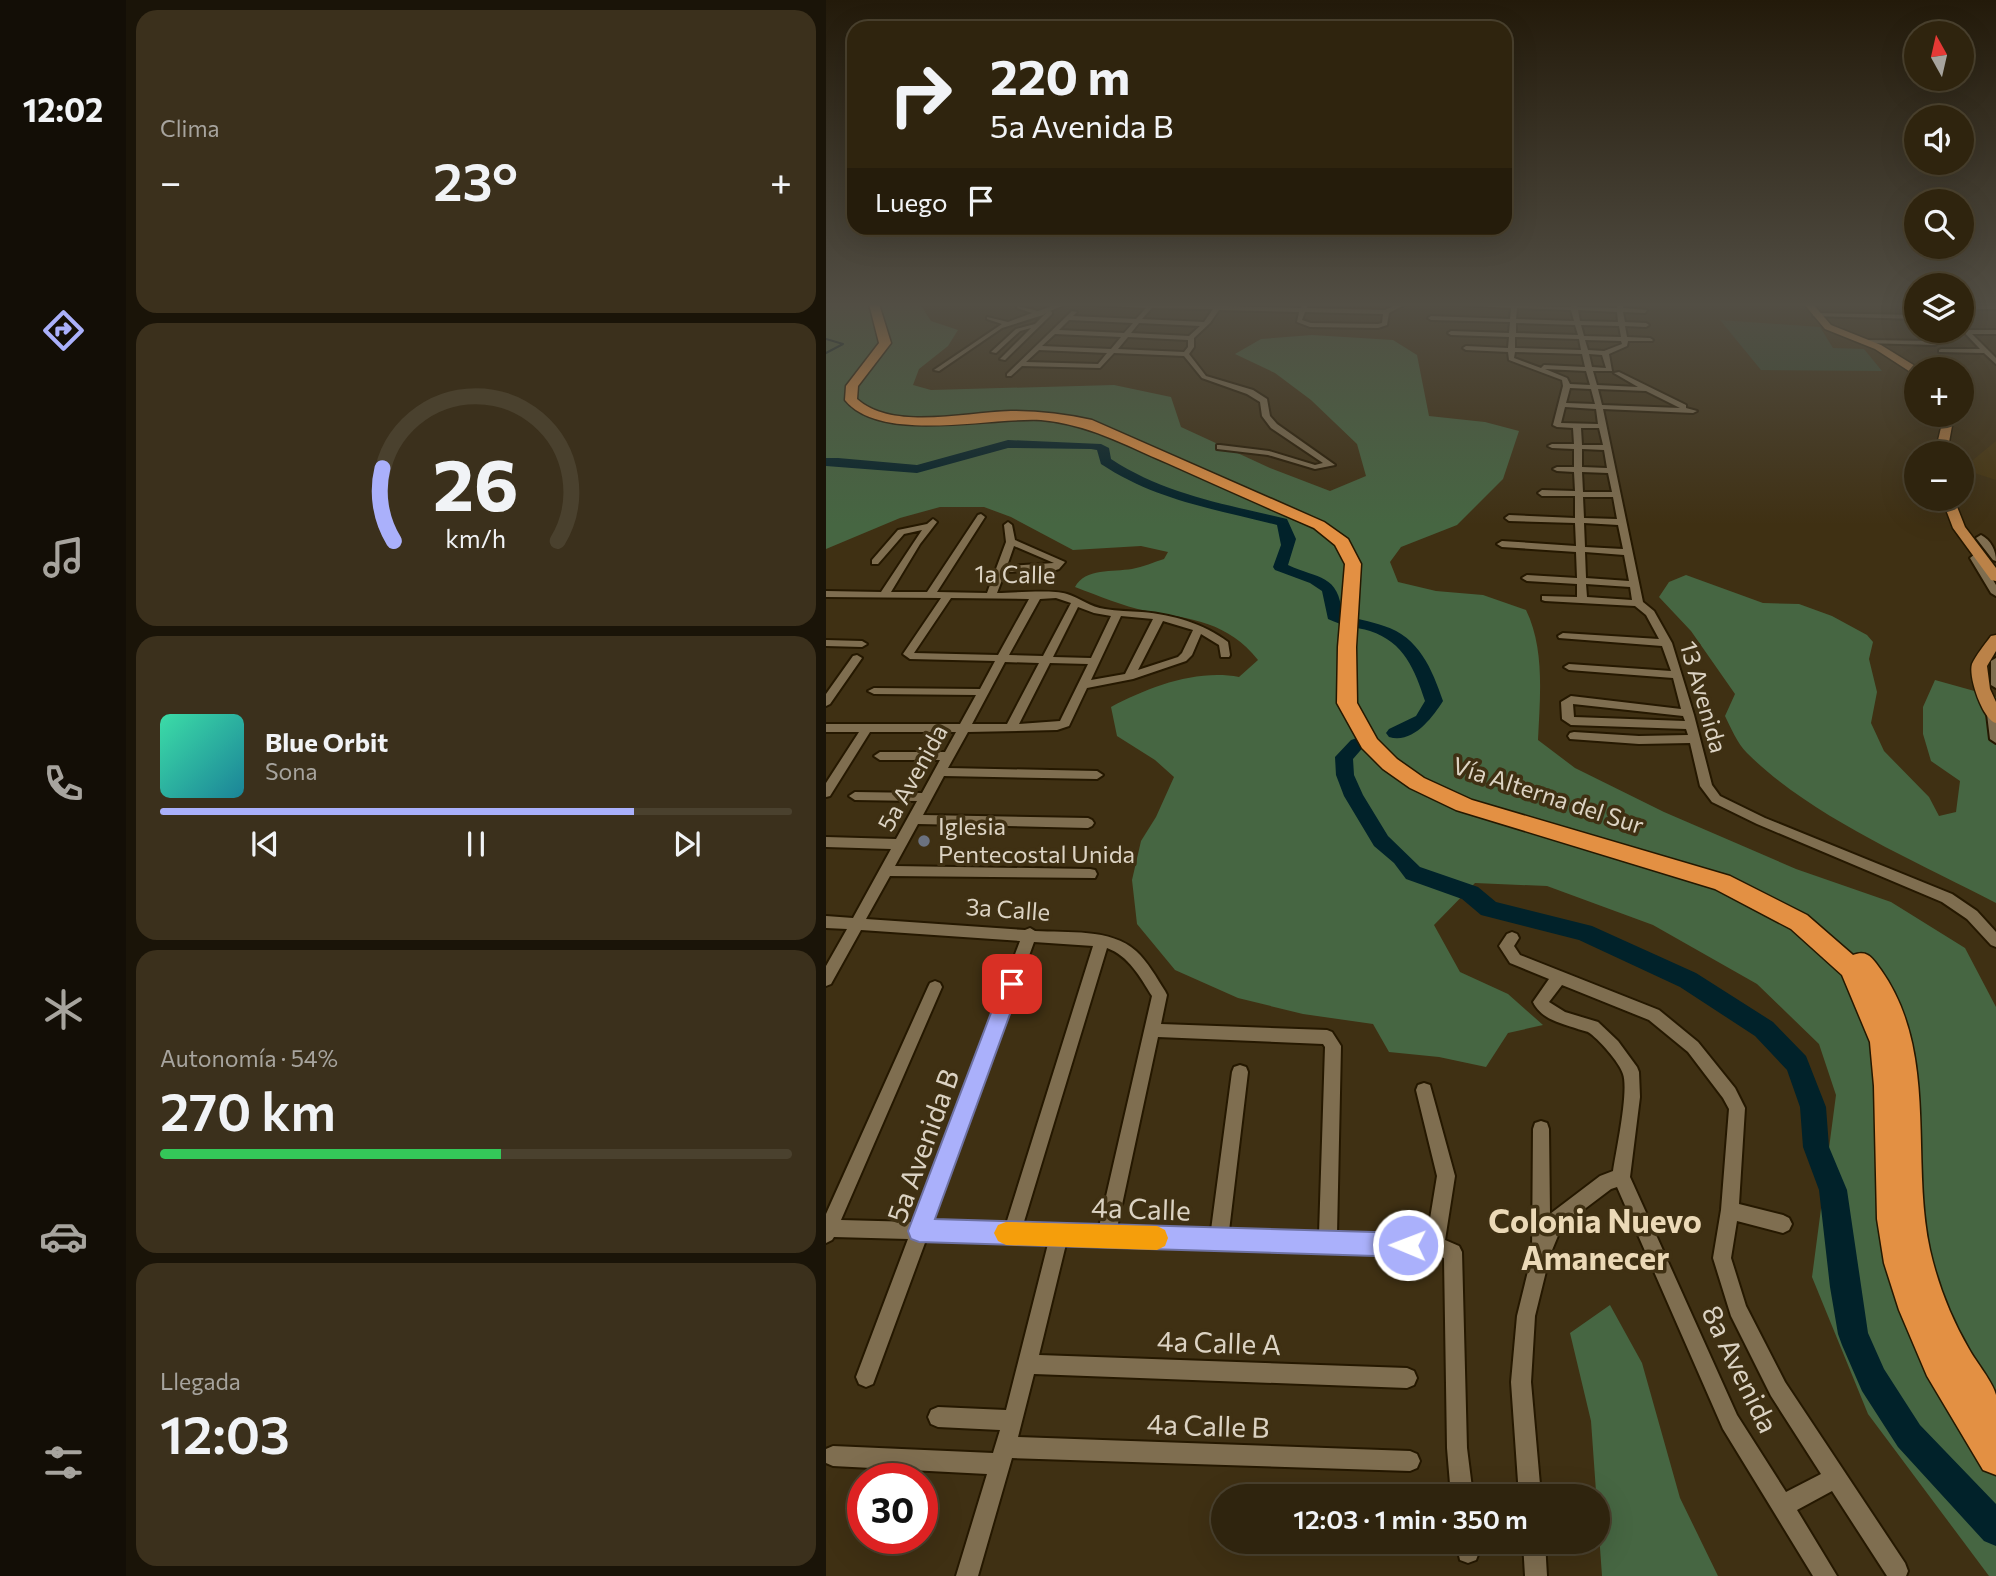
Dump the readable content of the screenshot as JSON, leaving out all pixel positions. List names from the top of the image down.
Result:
{
  "streets": {
    "highway": ["Vía Alterna del Sur"],
    "street": [
      "1a Calle",
      "13 Avenida",
      "5a Avenida",
      "3a Calle",
      "5a Avenida B",
      "4a Calle",
      "4a Calle A",
      "8a Avenida",
      "4a Calle B"
    ]
  },
  "crossings": [
    ["1a Calle", "5a Avenida"],
    ["5a Avenida", "3a Calle"],
    ["3a Calle", "5a Avenida B"],
    ["5a Avenida B", "4a Calle"]
  ],
  "districts": ["Colonia Nuevo Amanecer"],
  "places": ["Iglesia Pentecostal Unida"],
  "north": "top",
  "page": {
    "tabs": "12:02",
    "tile": [
      "Clima",
      ["Autonomía · 54%", "270 km"],
      ["Llegada", "12:03"]
    ],
    "map_buttons": ["+", "−"],
    "turn": ["220 m", "5a Avenida B"],
    "heat": ["−", "23°", "+"],
    "then": "Luego",
    "song": ["Blue Orbit", "Sona"],
    "limit": "30",
    "trip": "12:03 · 1 min · 350 m",
    "gauge": ["26", "km/h"]
  }
}
